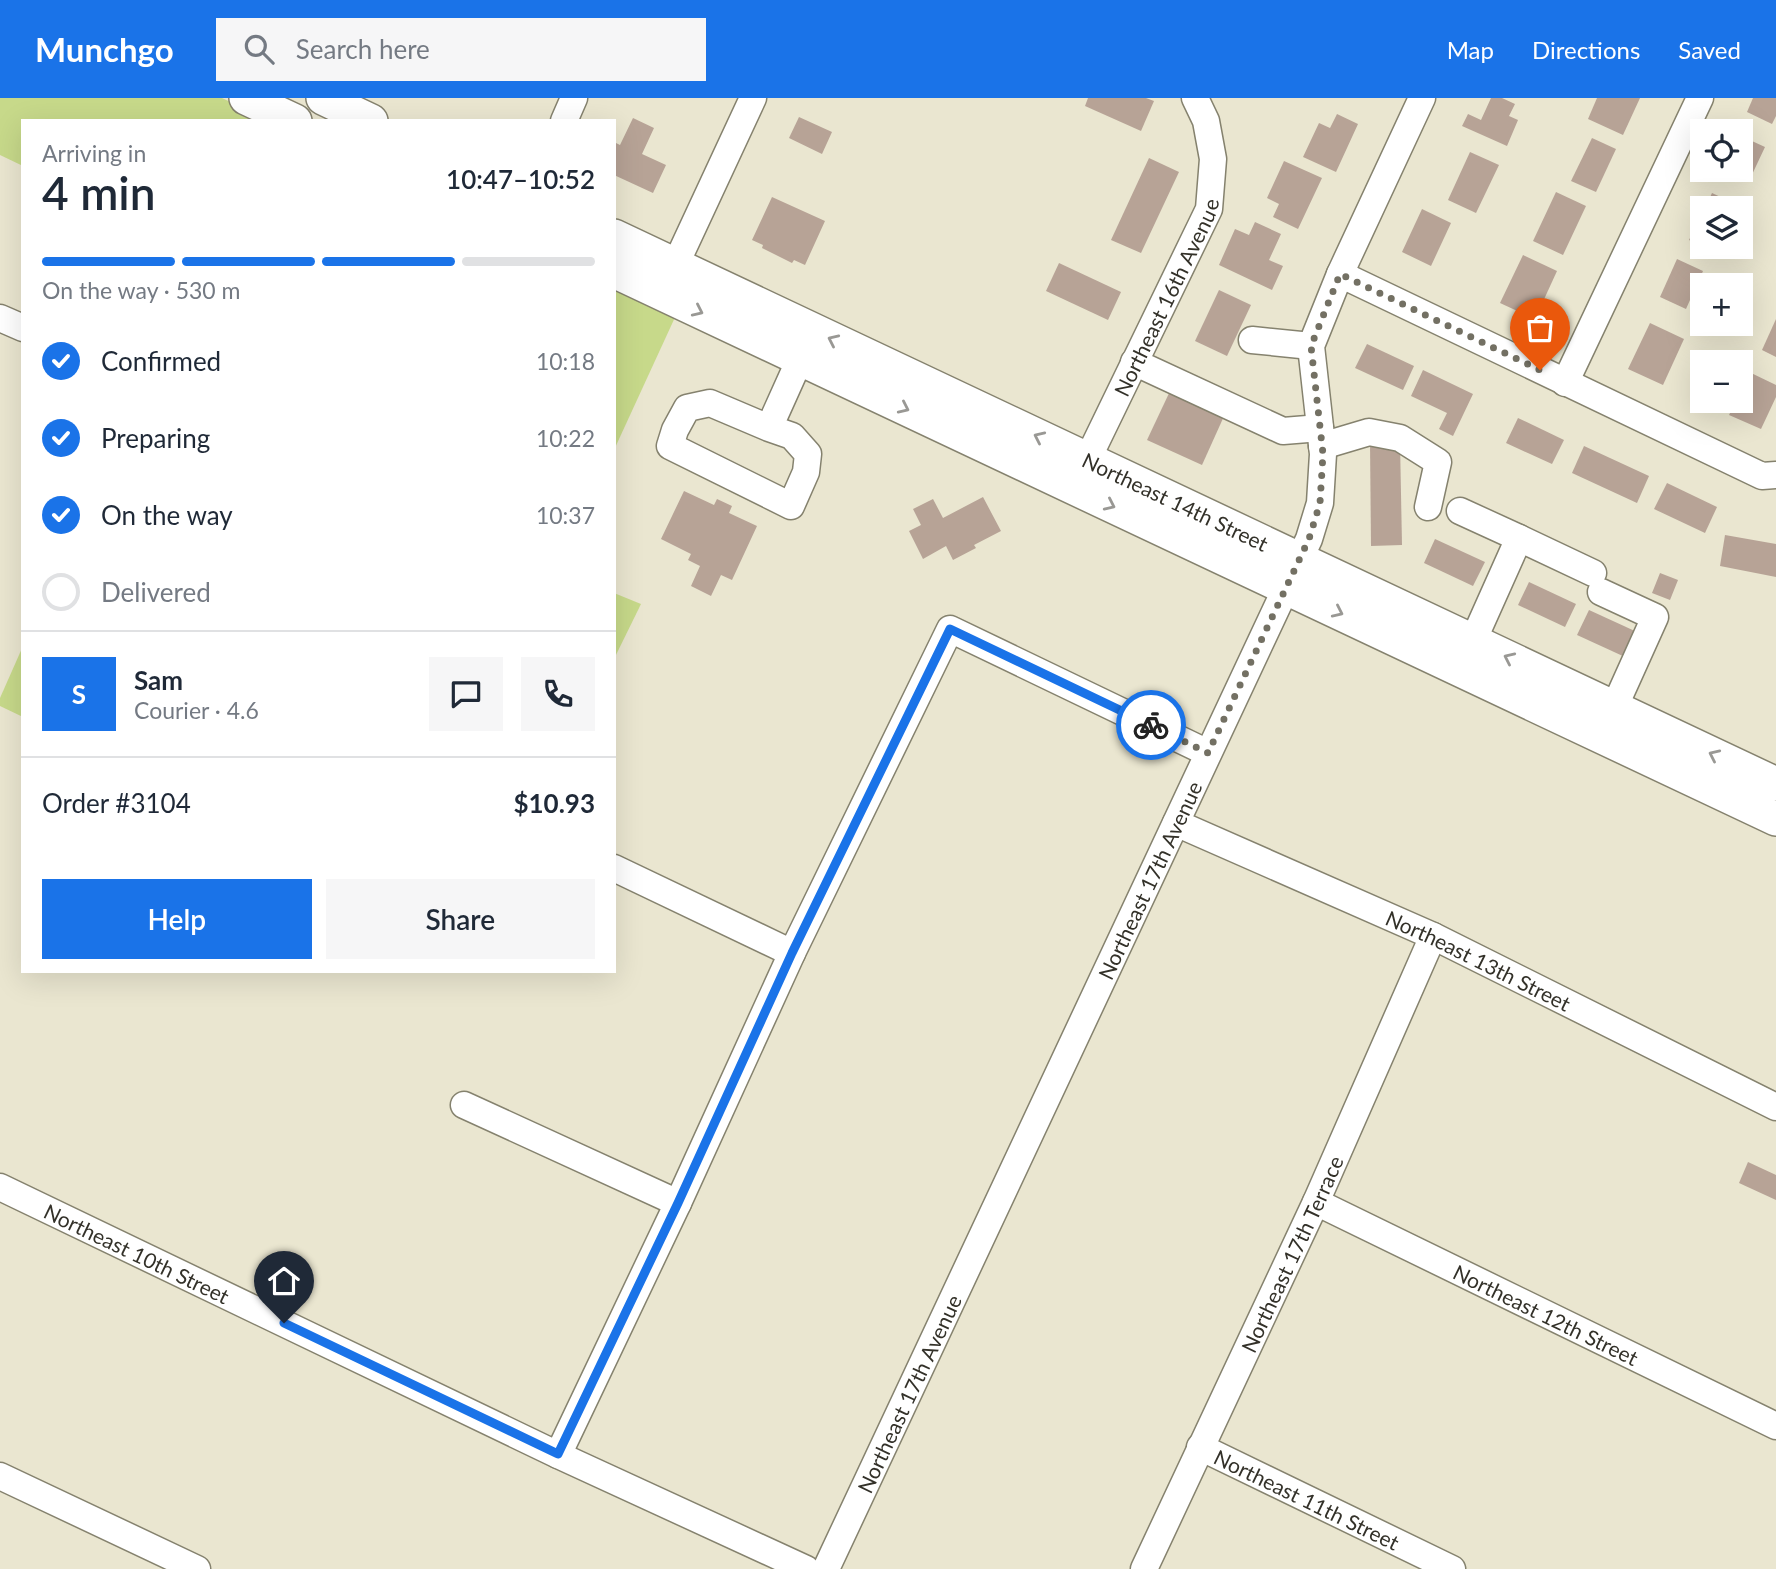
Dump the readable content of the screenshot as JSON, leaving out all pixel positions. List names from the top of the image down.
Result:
{
  "streets": {
    "main road": ["Northeast 14th Street"],
    "street": [
      "Northeast 16th Avenue",
      "Northeast 17th Avenue",
      "Northeast 13th Street",
      "Northeast 10th Street",
      "Northeast 17th Terrace",
      "Northeast 12th Street",
      "Northeast 11th Street"
    ]
  },
  "crossings": [
    ["Northeast 16th Avenue", "Northeast 14th Street"],
    ["Northeast 14th Street", "Northeast 17th Avenue"],
    ["Northeast 17th Avenue", "Northeast 13th Street"],
    ["Northeast 13th Street", "Northeast 17th Terrace"],
    ["Northeast 17th Terrace", "Northeast 12th Street"],
    ["Northeast 17th Terrace", "Northeast 11th Street"]
  ],
  "page": {
    "header": "Munchgo",
    "search": "Search here",
    "nav": ["Map", "Directions", "Saved"],
    "map_buttons": ["+", "−"],
    "heading": ["4 min", "Arriving in", "10:47–10:52"],
    "panel": [
      "Sam",
      "Courier · 4.6",
      "Order #3104",
      "$10.93"
    ],
    "bar": "On the way · 530 m",
    "list": [
      ["Confirmed", "10:18"],
      ["Preparing", "10:22"],
      ["On the way", "10:37"],
      "Delivered"
    ],
    "round": "S",
    "buttons": ["Help", "Share"]
  }
}
